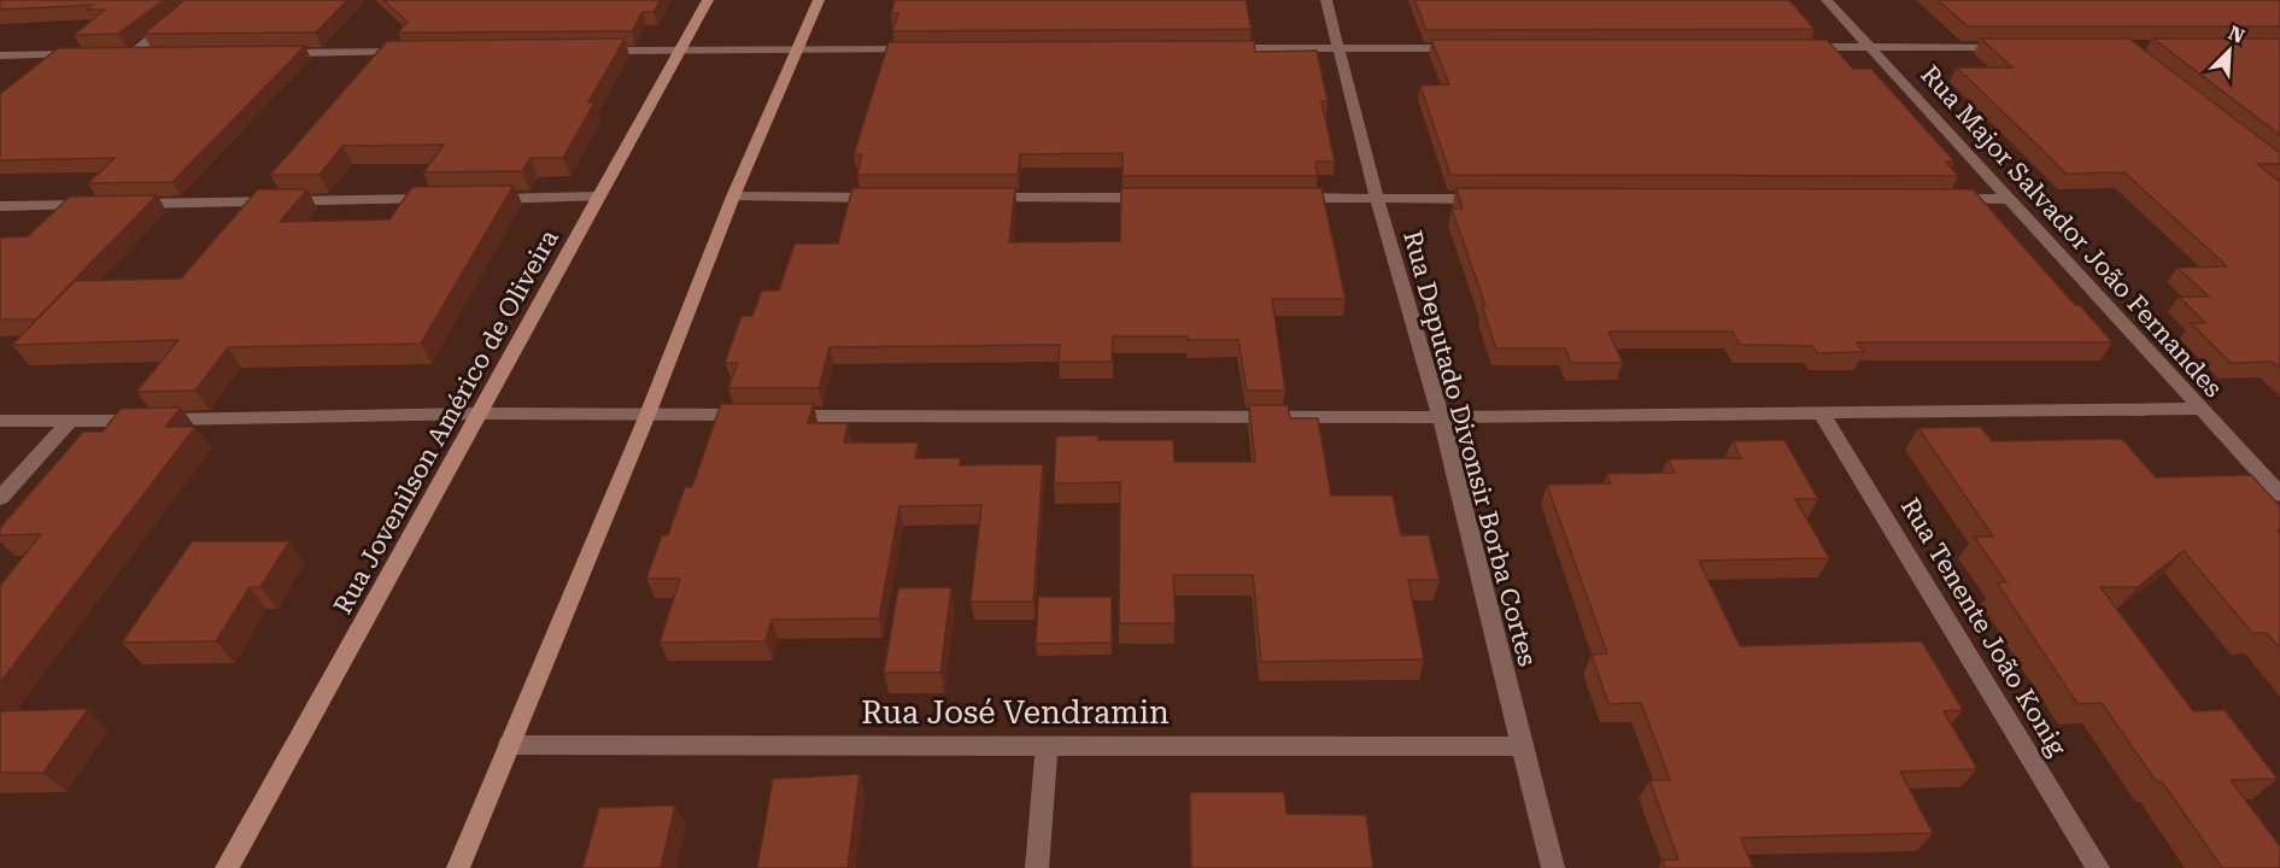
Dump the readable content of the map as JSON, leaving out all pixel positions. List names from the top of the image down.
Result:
{
  "streets": {
    "main road": ["Rua Jovenilson Américo de Oliveira"],
    "street": [
      "Rua Major Salvador João Fernandes",
      "Rua Deputado Divonsir Borba Cortes",
      "Rua Tenente João Konig",
      "Rua José Vendramin"
    ]
  },
  "crossings": [
    ["Rua Deputado Divonsir Borba Cortes", "Rua José Vendramin"]
  ],
  "north": "top right"
}
